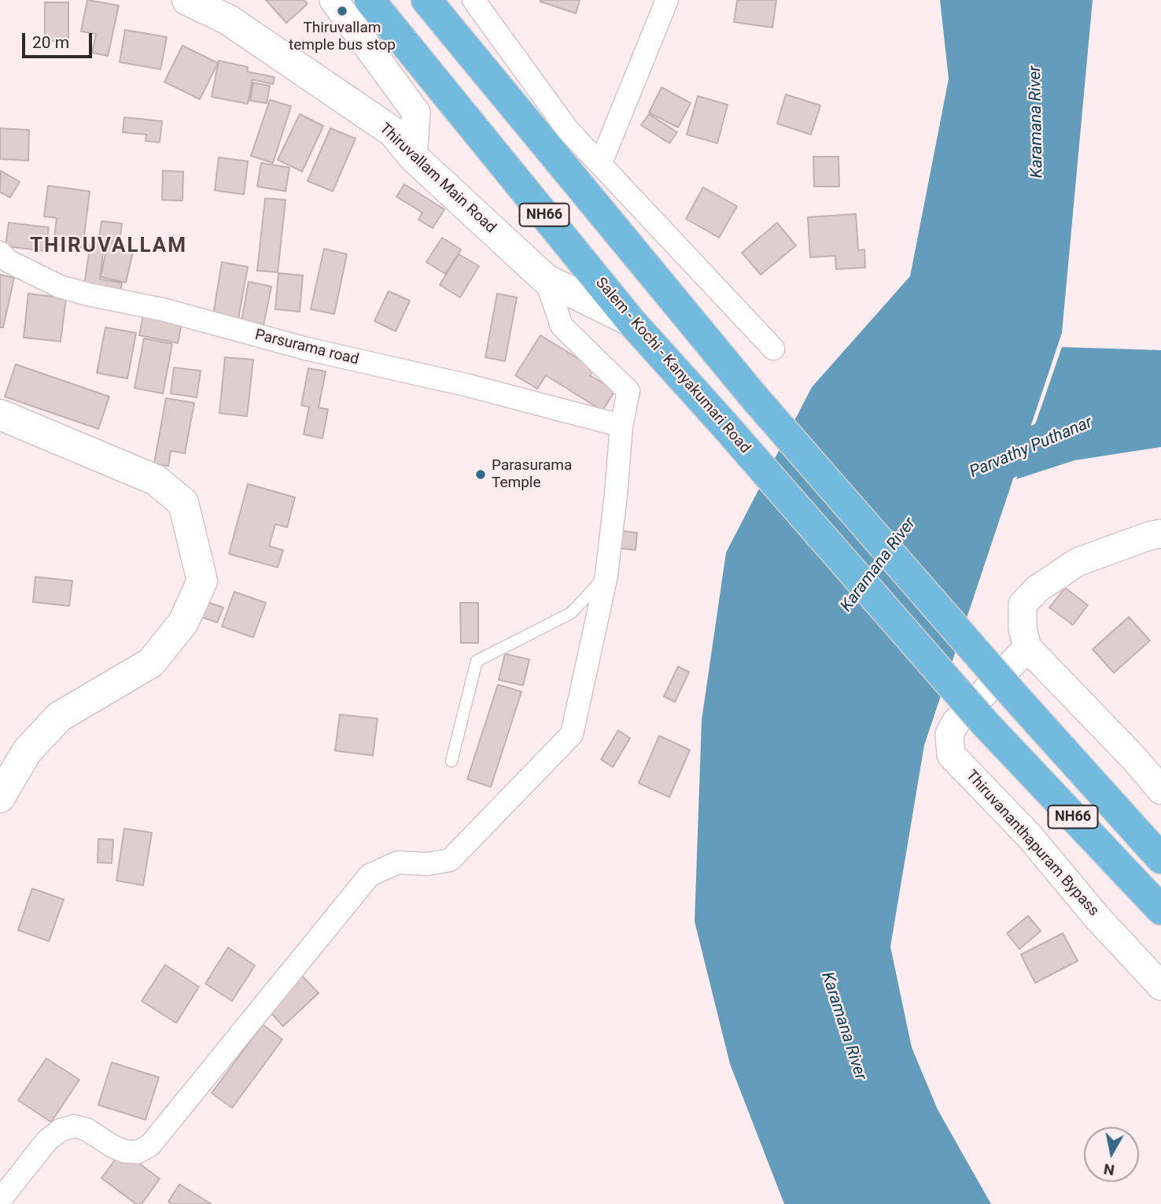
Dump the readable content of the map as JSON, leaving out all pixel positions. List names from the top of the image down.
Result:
{
  "streets": {
    "highway": ["NH66", "Salem - Kochi - Kanyakumari Road"],
    "main road": ["Thiruvallam Main Road"],
    "street": ["Parsurama road", "Thiruvananthapuram Bypass"]
  },
  "crossings": [
    ["Thiruvallam Main Road", "Salem - Kochi - Kanyakumari Road"]
  ],
  "districts": ["THIRUVALLAM"],
  "water": ["Karamana River", "Parvathy Puthanar"],
  "places": ["Thiruvallam temple bus stop", "Parasurama Temple"],
  "scale_bar": "20 m",
  "north": "bottom"
}
